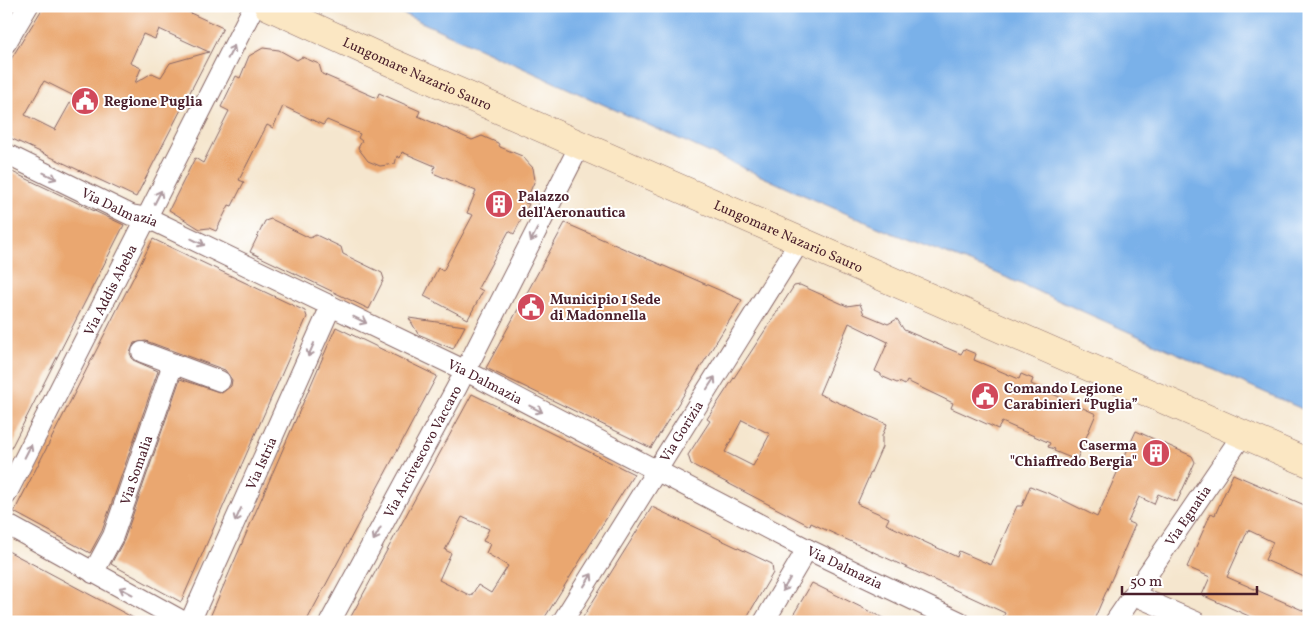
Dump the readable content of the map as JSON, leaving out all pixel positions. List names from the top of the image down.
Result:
{
  "streets": {
    "main road": ["Lungomare Nazario Sauro"],
    "street": [
      "Via Dalmazia",
      "Via Addis Abeba",
      "Via Gorizia",
      "Via Arcivescovo Vaccaro",
      "Via Istria",
      "Via Somalia",
      "Via Egnatia"
    ]
  },
  "crossings": [
    ["Lungomare Nazario Sauro", "Via Gorizia"],
    ["Lungomare Nazario Sauro", "Via Arcivescovo Vaccaro"],
    ["Lungomare Nazario Sauro", "Via Egnatia"],
    ["Via Dalmazia", "Via Addis Abeba"],
    ["Via Dalmazia", "Via Gorizia"],
    ["Via Dalmazia", "Via Arcivescovo Vaccaro"],
    ["Via Dalmazia", "Via Istria"]
  ],
  "one_way": [
    "Via Dalmazia",
    "Via Addis Abeba",
    "Via Gorizia",
    "Via Arcivescovo Vaccaro",
    "Via Istria"
  ],
  "places": {
    "public building": ["Regione Puglia", "Municipio 1 Sede di Madonnella", "Comando Legione Carabinieri “Puglia”"],
    "building": ["Palazzo dell'Aeronautica", "Caserma \"Chiaffredo Bergia\""]
  },
  "scale_bar": "50 m"
}
